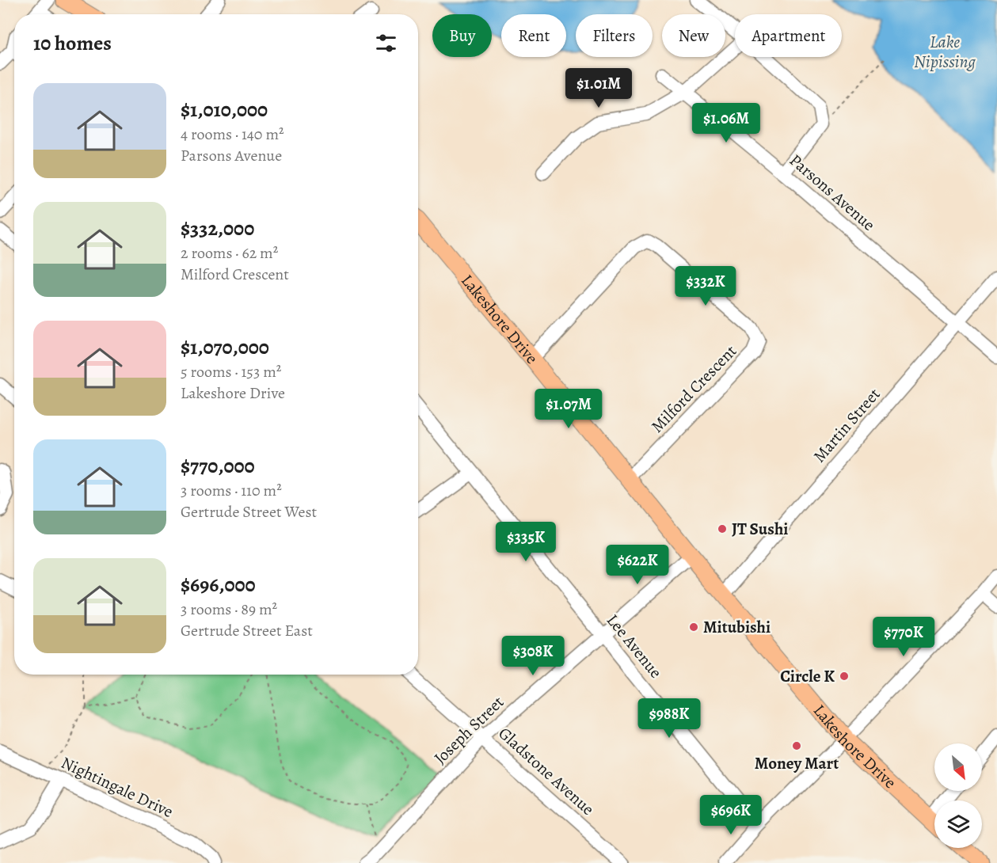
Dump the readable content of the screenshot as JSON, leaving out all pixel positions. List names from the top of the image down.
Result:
{
  "streets": {
    "main road": ["Lakeshore Drive"],
    "street": [
      "Parsons Avenue",
      "Milford Crescent",
      "Martin Street",
      "Lee Avenue",
      "Joseph Street",
      "Gladstone Avenue",
      "Nightingale Drive"
    ]
  },
  "crossings": [
    ["Parsons Avenue", "Martin Street"],
    ["Lakeshore Drive", "Milford Crescent"],
    ["Lakeshore Drive", "Martin Street"],
    ["Lakeshore Drive", "Joseph Street"],
    ["Lee Avenue", "Joseph Street"],
    ["Joseph Street", "Gladstone Avenue"]
  ],
  "water": ["Lake Nipissing"],
  "places": [
    "JT Sushi",
    "Mitubishi",
    "Circle K",
    "Money Mart"
  ],
  "north": "bottom right",
  "page": {
    "chip": [
      "Buy",
      "Rent",
      "Filters",
      "New",
      "Apartment"
    ],
    "heading": "10 homes",
    "price": [
      "$1.01M",
      "$1.06M",
      "$332K",
      "$1.07M",
      "$335K",
      "$622K",
      "$770K",
      "$308K",
      "$988K",
      "$696K"
    ],
    "list": [
      {
        "name": "$1,010,000",
        "note": "4 rooms · 140 m² · Parsons Avenue"
      },
      {
        "name": "$332,000",
        "note": "2 rooms · 62 m² · Milford Crescent"
      },
      {
        "name": "$1,070,000",
        "note": "5 rooms · 153 m² · Lakeshore Drive"
      },
      {
        "name": "$770,000",
        "note": "3 rooms · 110 m² · Gertrude Street West"
      },
      {
        "name": "$696,000",
        "note": "3 rooms · 89 m² · Gertrude Street East"
      }
    ]
  }
}
